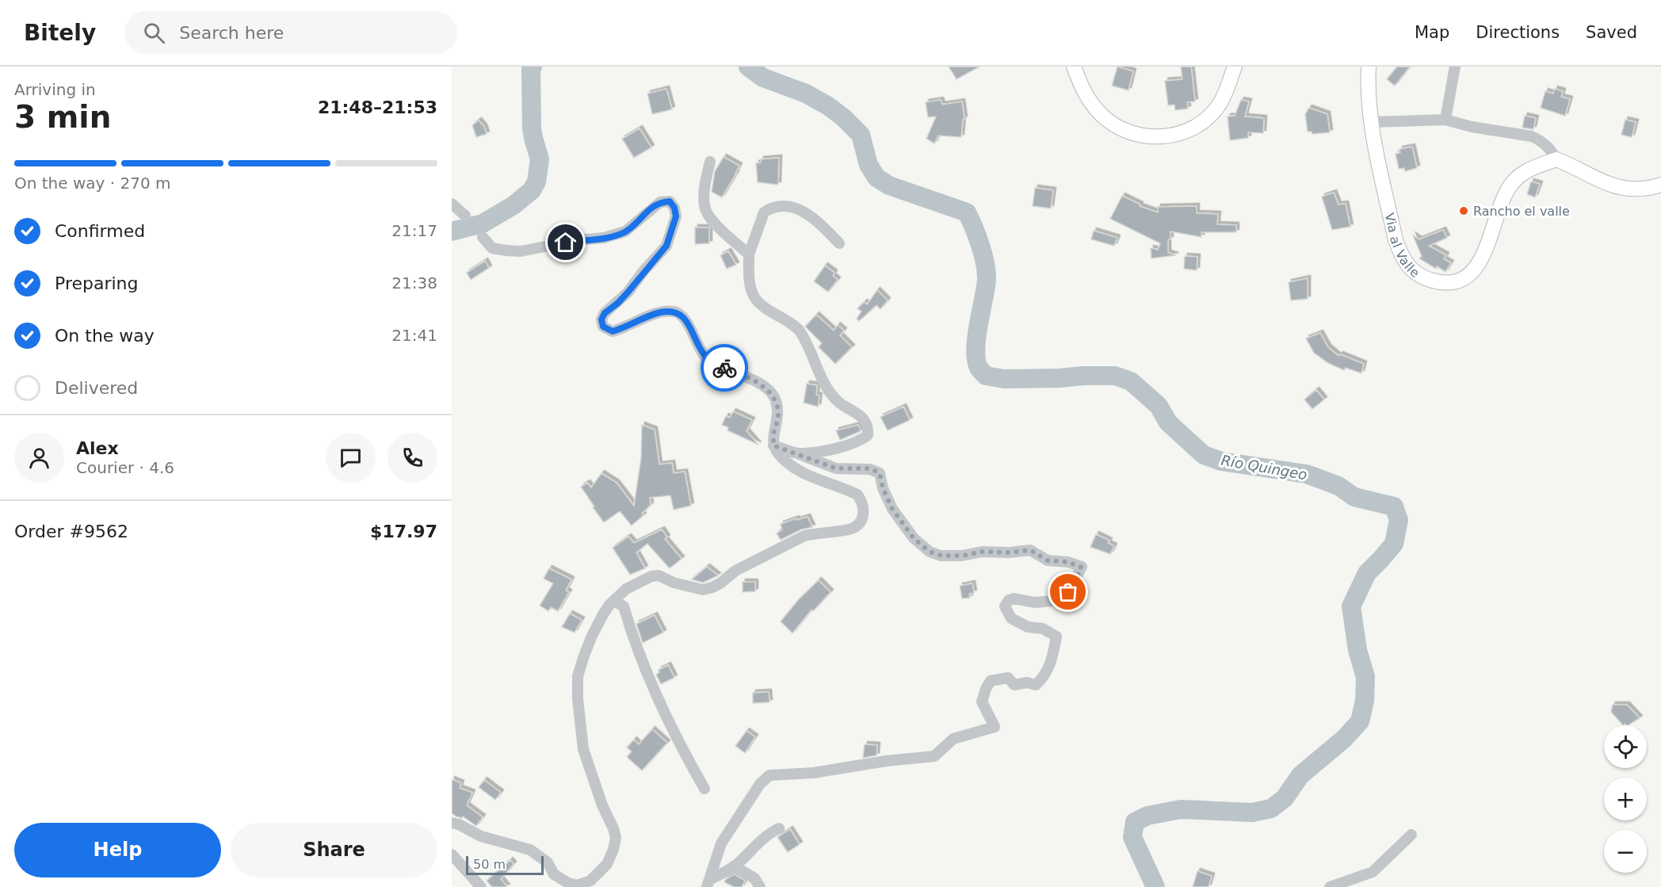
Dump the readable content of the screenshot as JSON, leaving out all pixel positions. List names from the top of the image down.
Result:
{
  "streets": {
    "main road": ["Via al Valle"]
  },
  "water": ["Río Quingeo"],
  "places": ["Rancho el valle"],
  "scale_bar": "50 m",
  "page": {
    "header": "Bitely",
    "search": "Search here",
    "nav": ["Map", "Directions", "Saved"],
    "heading": ["3 min", "Arriving in", "21:48–21:53"],
    "panel": [
      "Alex",
      "Courier · 4.6",
      "Order #9562",
      "$17.97"
    ],
    "bar": "On the way · 270 m",
    "list": [
      ["Confirmed", "21:17"],
      ["Preparing", "21:38"],
      ["On the way", "21:41"],
      "Delivered"
    ],
    "map_buttons": ["+", "−"],
    "buttons": ["Help", "Share"],
    "scale": "50 m"
  }
}
